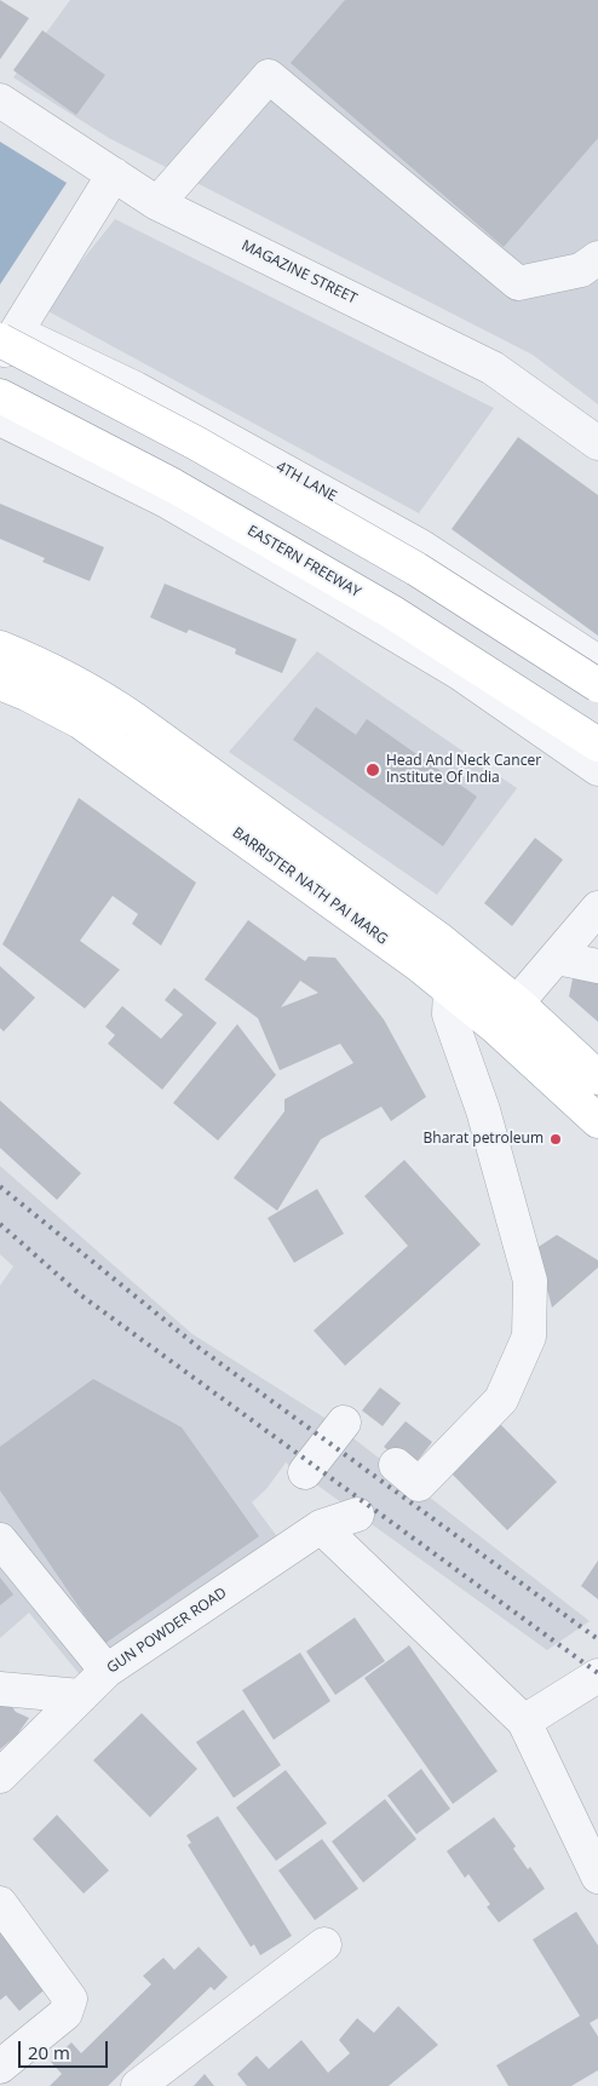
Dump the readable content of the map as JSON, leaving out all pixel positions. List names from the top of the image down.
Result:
{
  "streets": {
    "main road": ["EASTERN FREEWAY", "BARRISTER NATH PAI MARG"],
    "street": ["MAGAZINE STREET", "4TH LANE", "GUN POWDER ROAD"]
  },
  "places": ["Head And Neck Cancer Institute Of India", "Bharat petroleum"],
  "scale_bar": "20 m"
}
